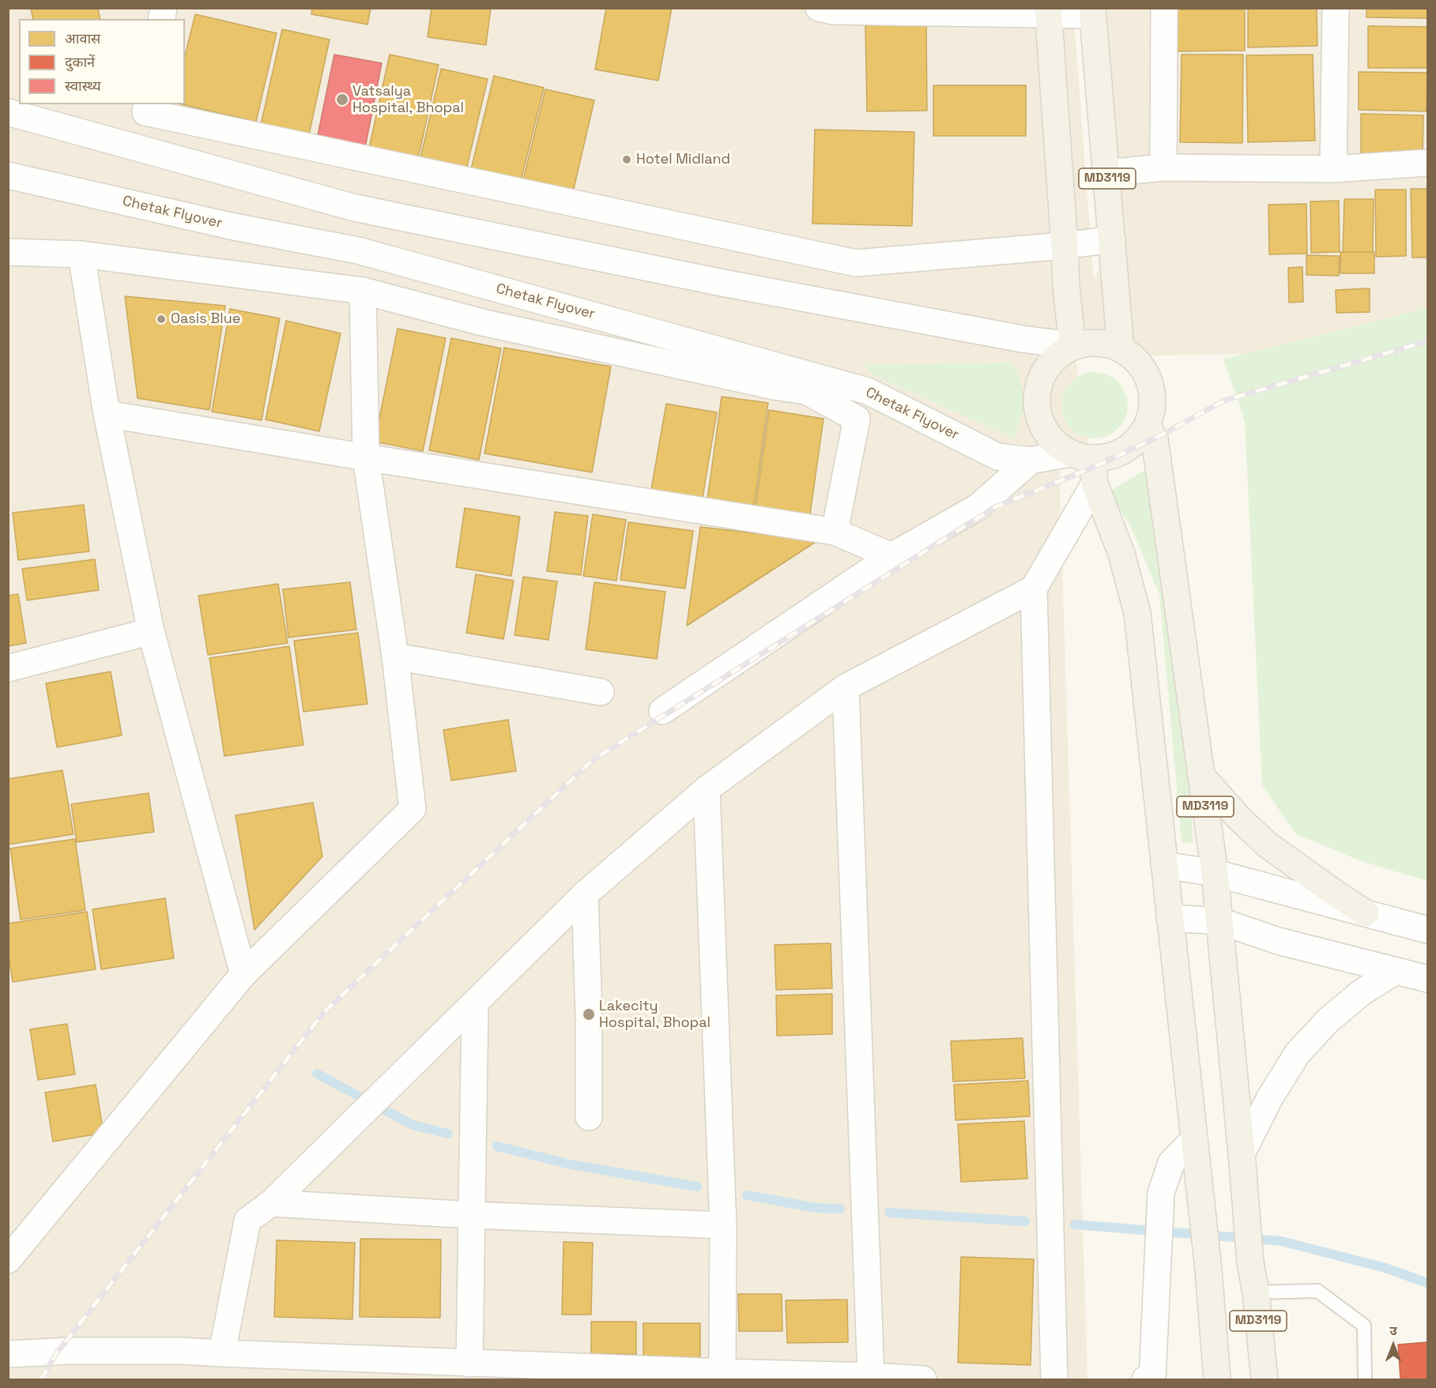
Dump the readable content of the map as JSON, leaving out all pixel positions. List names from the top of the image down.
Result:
{
  "streets": {
    "main road": ["MD3119"],
    "street": ["Chetak Flyover"]
  },
  "crossings": [
    ["MD3119", "Chetak Flyover"]
  ],
  "places": [
    "Vatsalya Hospital, Bhopal",
    "Hotel Midland",
    "Oasis Blue",
    "Lakecity Hospital, Bhopal"
  ],
  "legend": ["आवास", "दुकानें", "स्वास्थ्य"],
  "north": "top"
}
